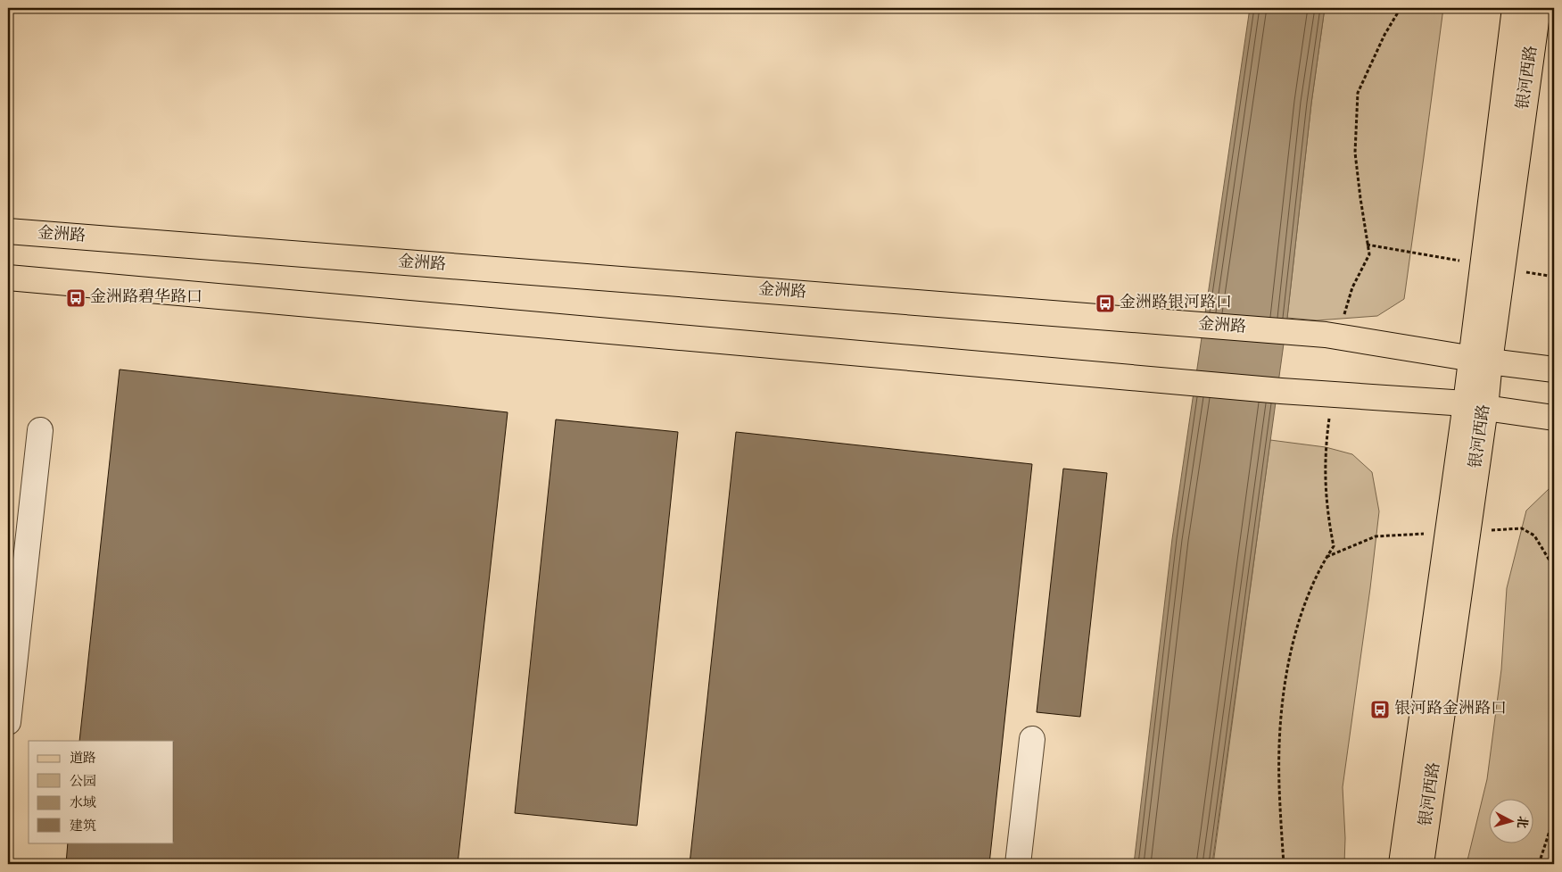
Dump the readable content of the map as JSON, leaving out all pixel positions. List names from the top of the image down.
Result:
{
  "streets": {
    "main road": ["银河西路", "金洲路"]
  },
  "crossings": [
    ["银河西路", "金洲路"]
  ],
  "places": {
    "bus stop": ["金洲路碧华路口", "金洲路银河路口", "银河路金洲路口"]
  },
  "legend": [
    "道路",
    "公园",
    "水域",
    "建筑"
  ],
  "north": "right"
}
